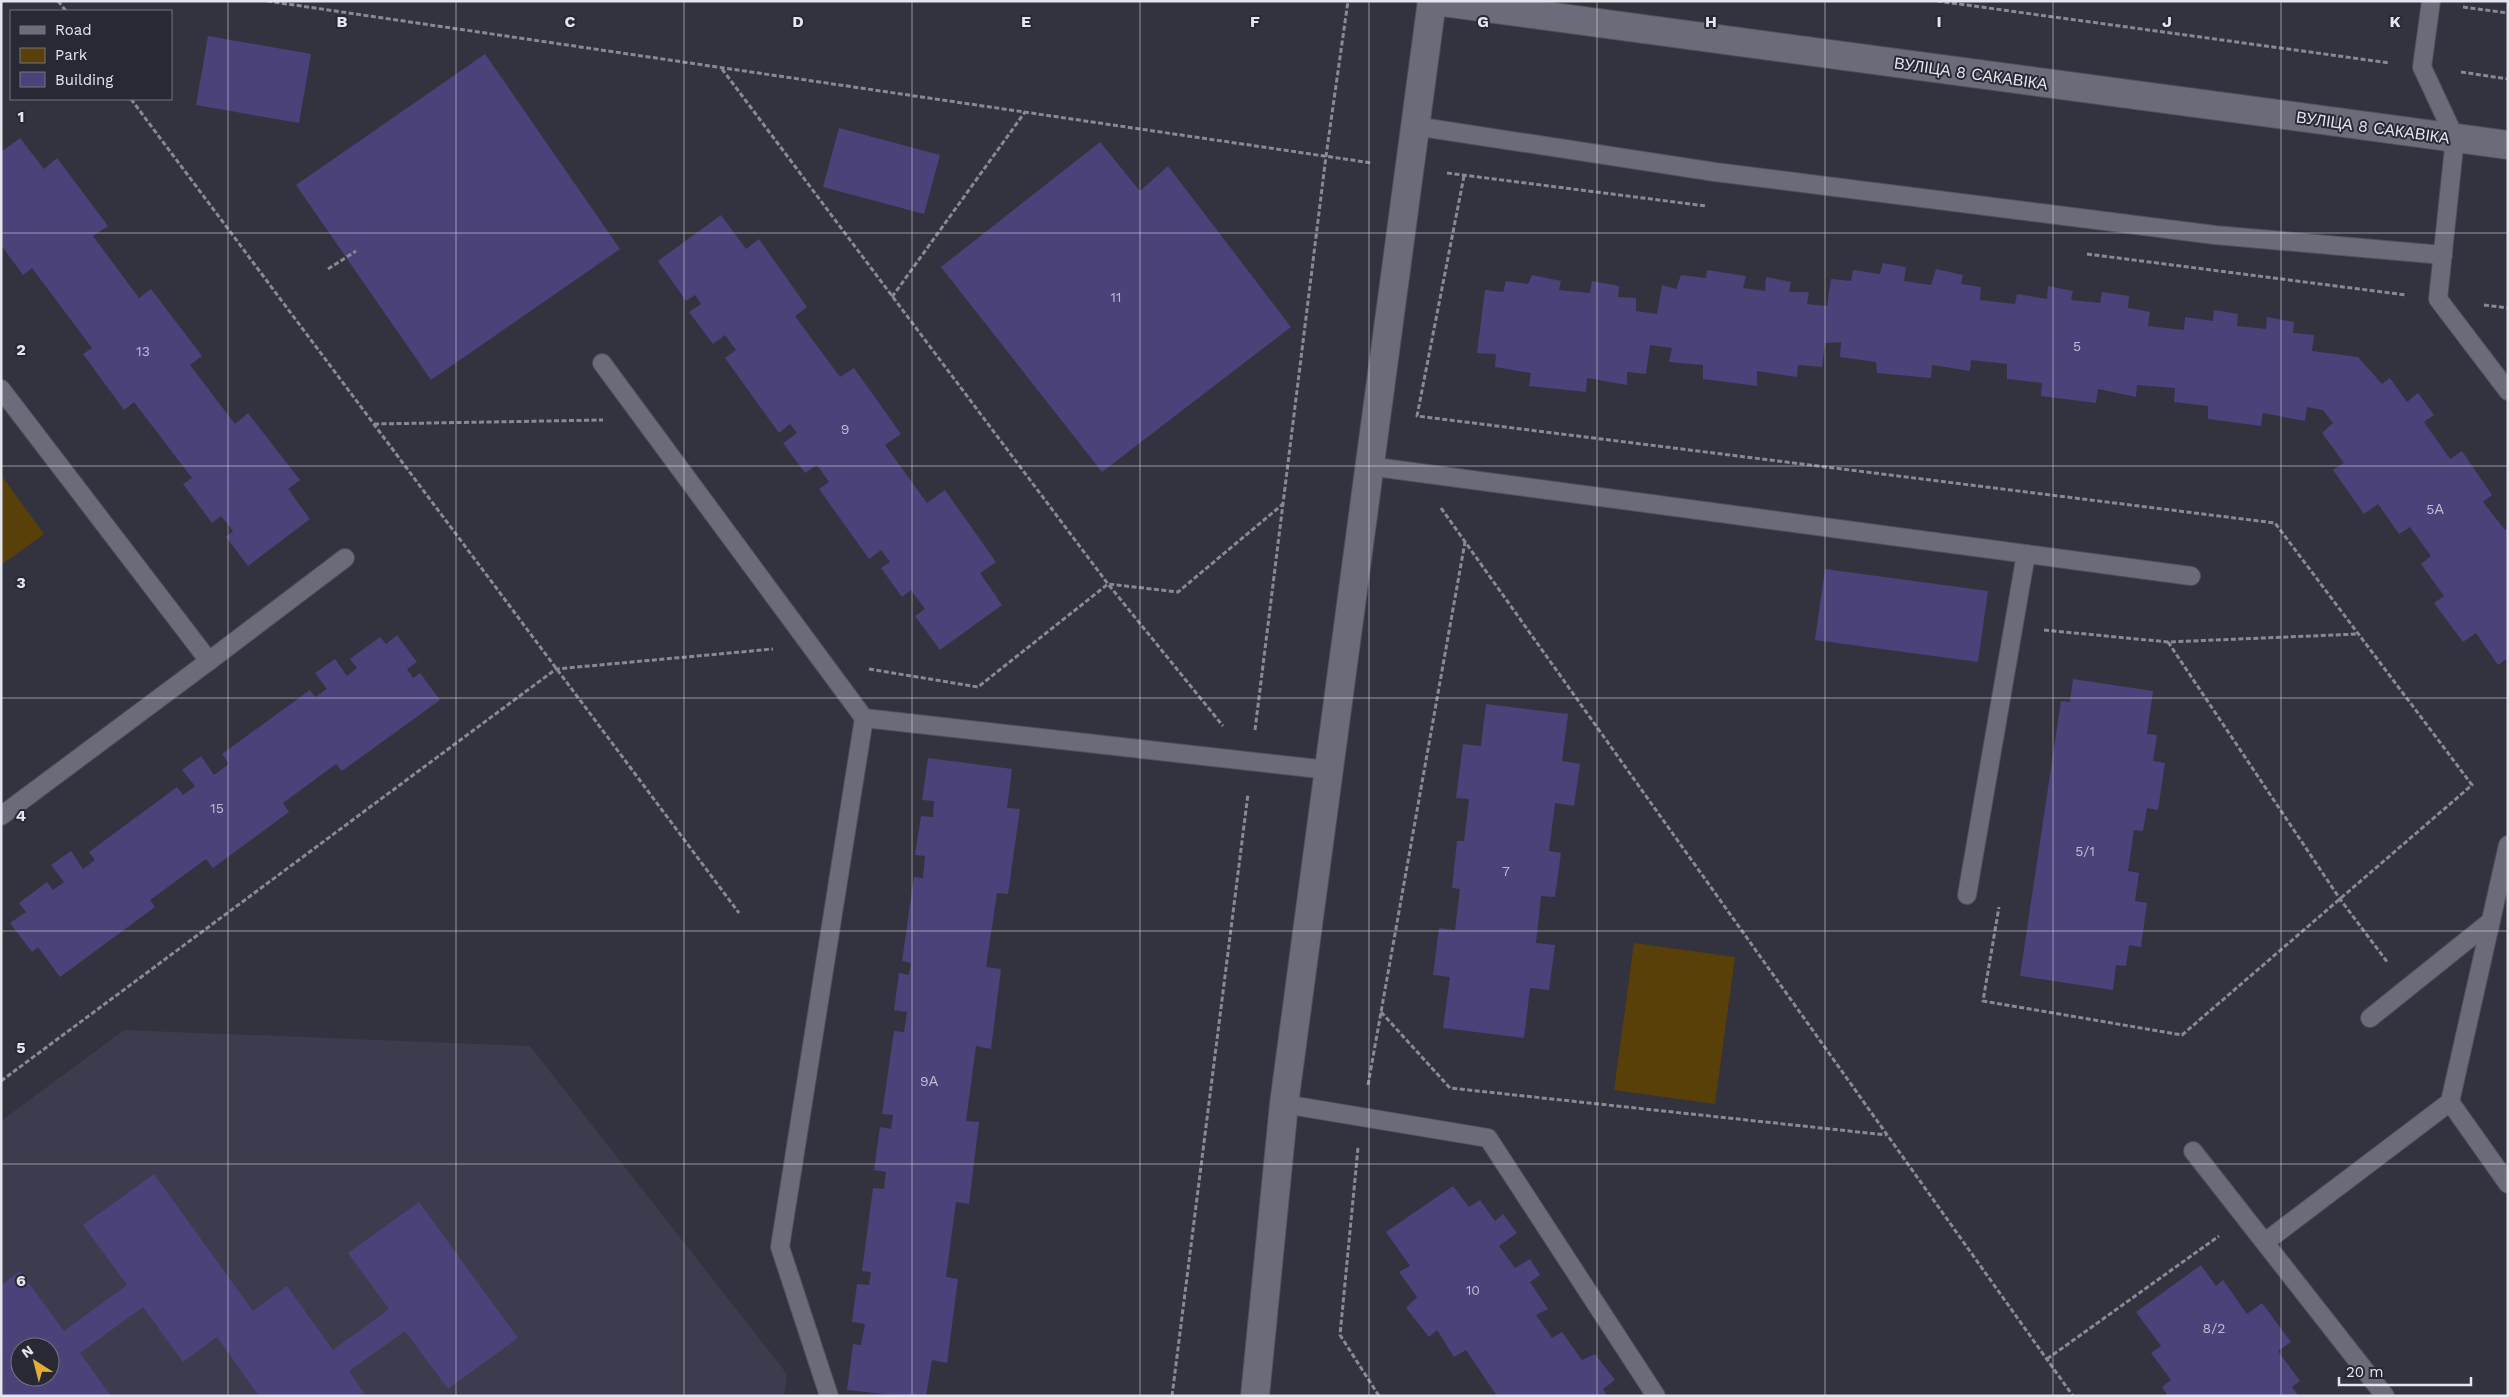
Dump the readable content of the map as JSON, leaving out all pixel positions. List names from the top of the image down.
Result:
{
  "streets": {
    "street": ["ВУЛІЦА 8 САКАВІКА"]
  },
  "house_numbers": [
    "11",
    "5",
    "13",
    "9",
    "5А",
    "15",
    "5/1",
    "7",
    "9А",
    "10",
    "8/2"
  ],
  "legend": ["Road", "Park", "Building"],
  "scale_bar": "20 m",
  "north": "top left",
  "grid": {
    "columns": [
      "B",
      "C",
      "D",
      "E",
      "F",
      "G",
      "H",
      "I",
      "J",
      "K"
    ],
    "rows": [
      "1",
      "2",
      "3",
      "4",
      "5",
      "6"
    ]
  }
}
